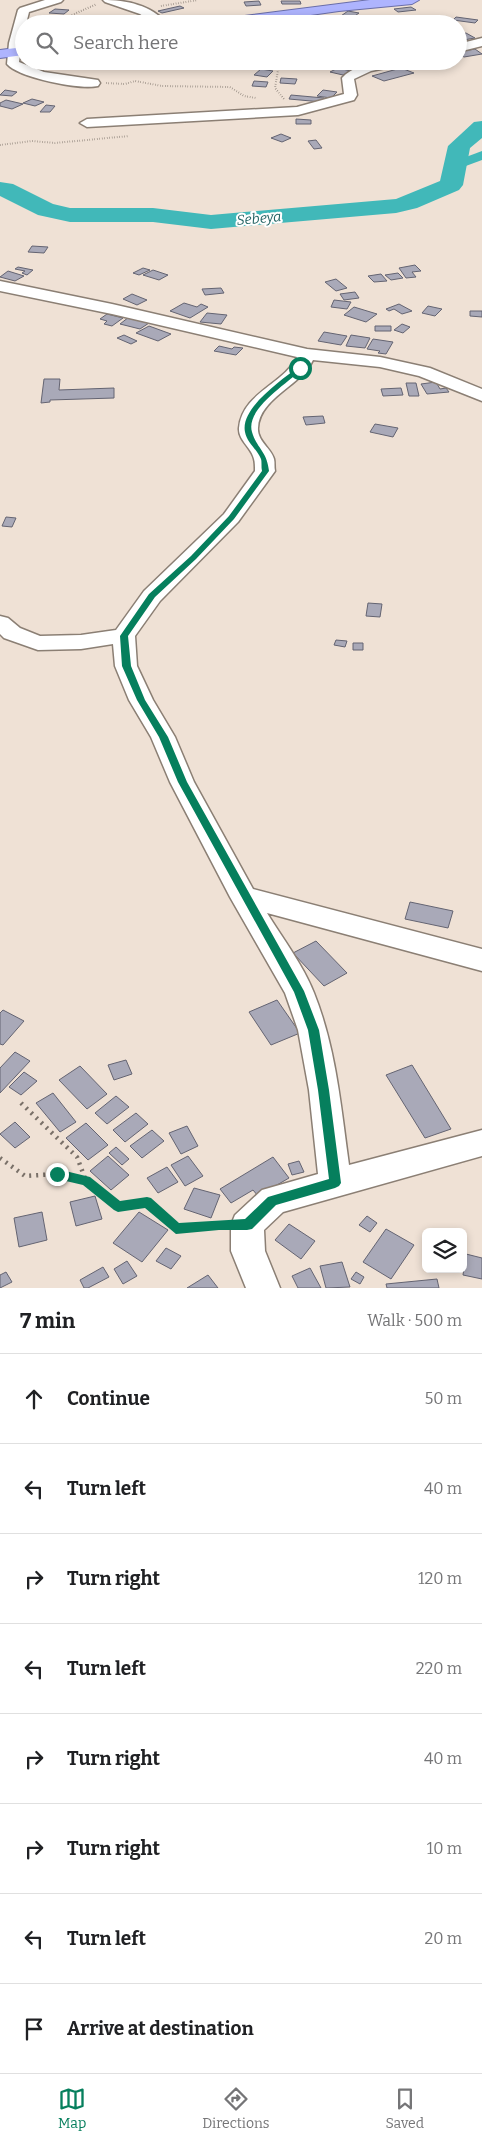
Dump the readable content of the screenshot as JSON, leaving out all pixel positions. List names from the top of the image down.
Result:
{
  "water": ["Sebeya"],
  "page": {
    "search": "Search here",
    "heading": ["7 min", "Walk · 500 m"],
    "list": [
      ["Continue", "50 m"],
      ["Turn left", "40 m"],
      ["Turn right", "120 m"],
      ["Turn left", "220 m"],
      ["Turn right", "40 m"],
      ["Turn right", "10 m"],
      ["Turn left", "20 m"],
      "Arrive at destination"
    ],
    "nav": ["Map", "Directions", "Saved"]
  }
}
